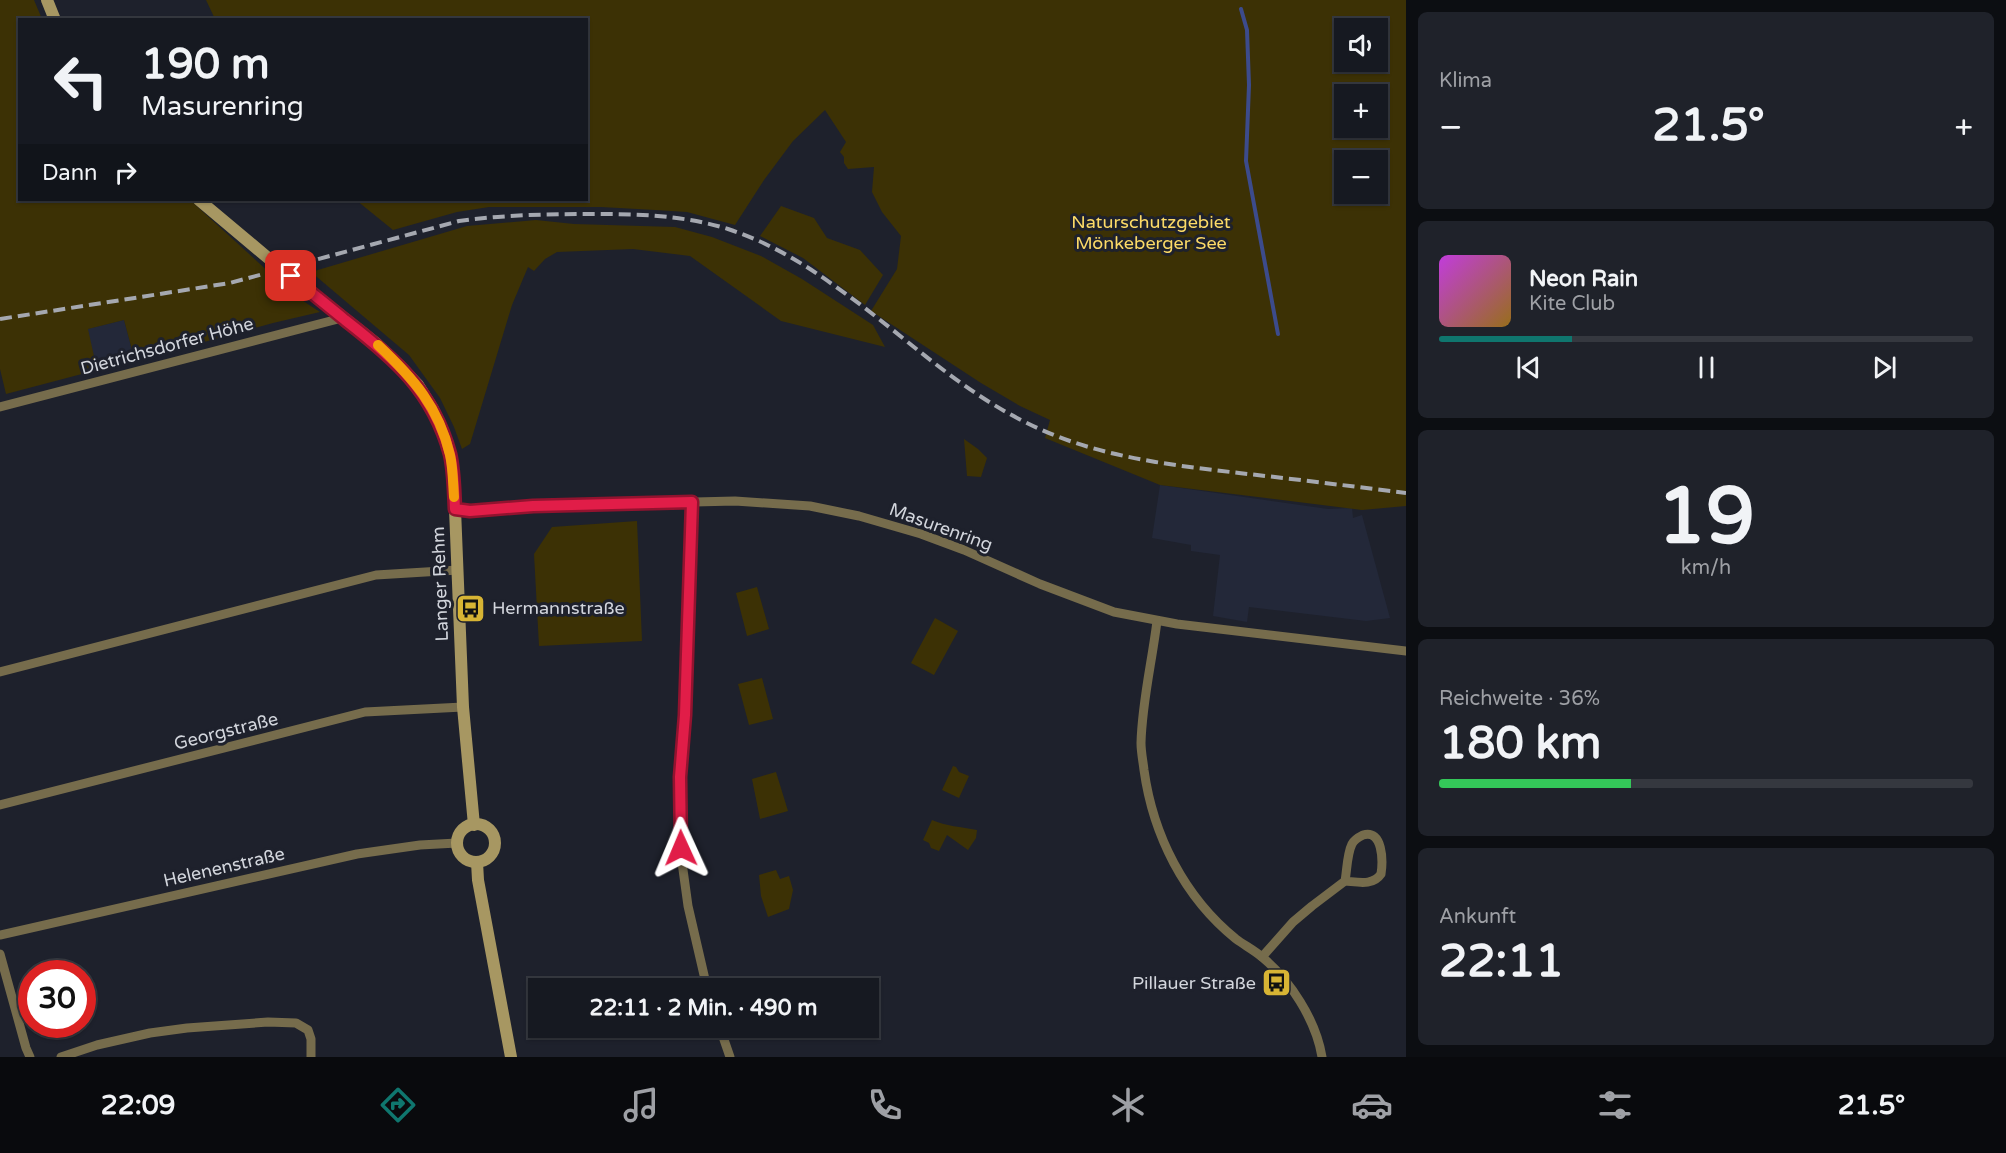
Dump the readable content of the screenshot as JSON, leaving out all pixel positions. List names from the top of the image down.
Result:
{
  "streets": {
    "street": [
      "Dietrichsdorfer Höhe",
      "Masurenring",
      "Langer Rehm",
      "Georgstraße",
      "Helenenstraße"
    ]
  },
  "crossings": [
    ["Dietrichsdorfer Höhe", "Langer Rehm"],
    ["Masurenring", "Langer Rehm"],
    ["Langer Rehm", "Georgstraße"],
    ["Langer Rehm", "Helenenstraße"]
  ],
  "parks": ["Naturschutzgebiet Mönkeberger See"],
  "places": {
    "bus stop": ["Hermannstraße", "Pillauer Straße"]
  },
  "page": {
    "tile": [
      "Klima",
      ["19", "km/h"],
      ["Reichweite · 36%", "180 km"],
      ["Ankunft", "22:11"]
    ],
    "map_buttons": ["+", "−"],
    "turn": ["190 m", "Masurenring"],
    "heat": ["−", "21.5°", "+"],
    "then": "Dann",
    "song": ["Neon Rain", "Kite Club"],
    "limit": "30",
    "trip": "22:11 · 2 Min. · 490 m",
    "tabs": ["22:09", "21.5°"]
  }
}
